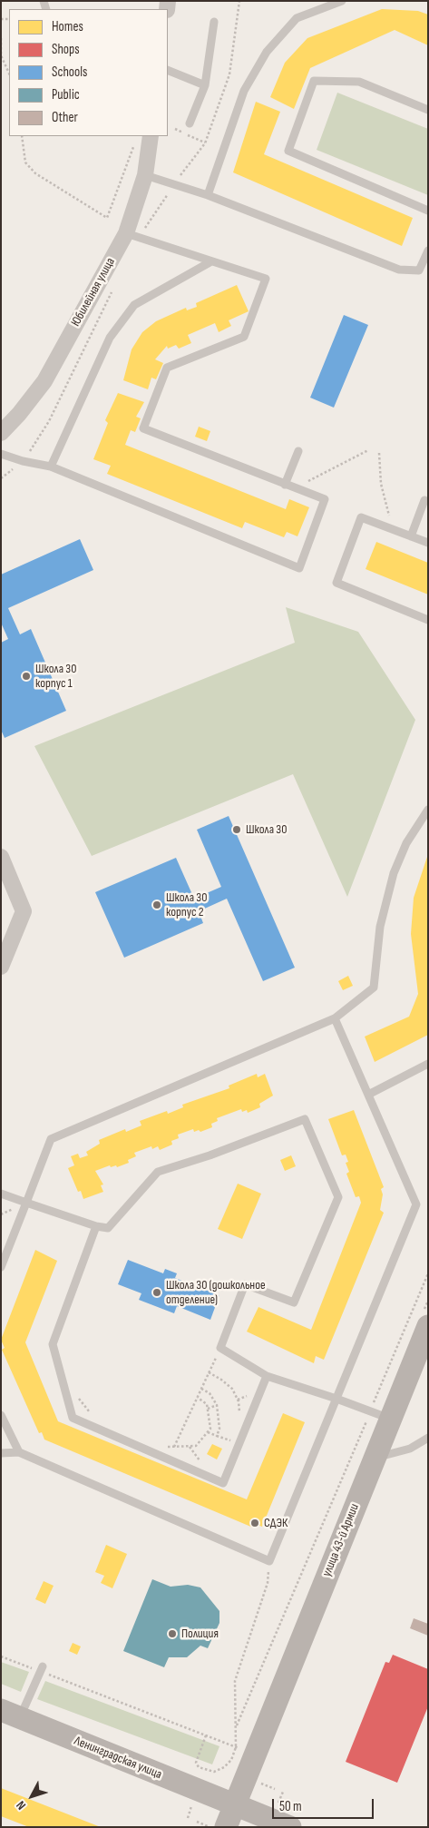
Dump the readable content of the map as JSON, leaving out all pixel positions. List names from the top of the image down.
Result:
{
  "streets": {
    "main road": ["улица 43-й Армии", "Ленинградская улица"],
    "street": ["Юбилейная улица"]
  },
  "crossings": [
    ["улица 43-й Армии", "Ленинградская улица"]
  ],
  "places": [
    "Школа 30 корпус 1",
    "Школа 30",
    "Школа 30 корпус 2",
    "Школа 30 (дошкольное отделение)",
    "СДЭК",
    "Полиция"
  ],
  "legend": [
    "Homes",
    "Shops",
    "Schools",
    "Public",
    "Other"
  ],
  "scale_bar": "50 m",
  "north": "bottom left"
}
